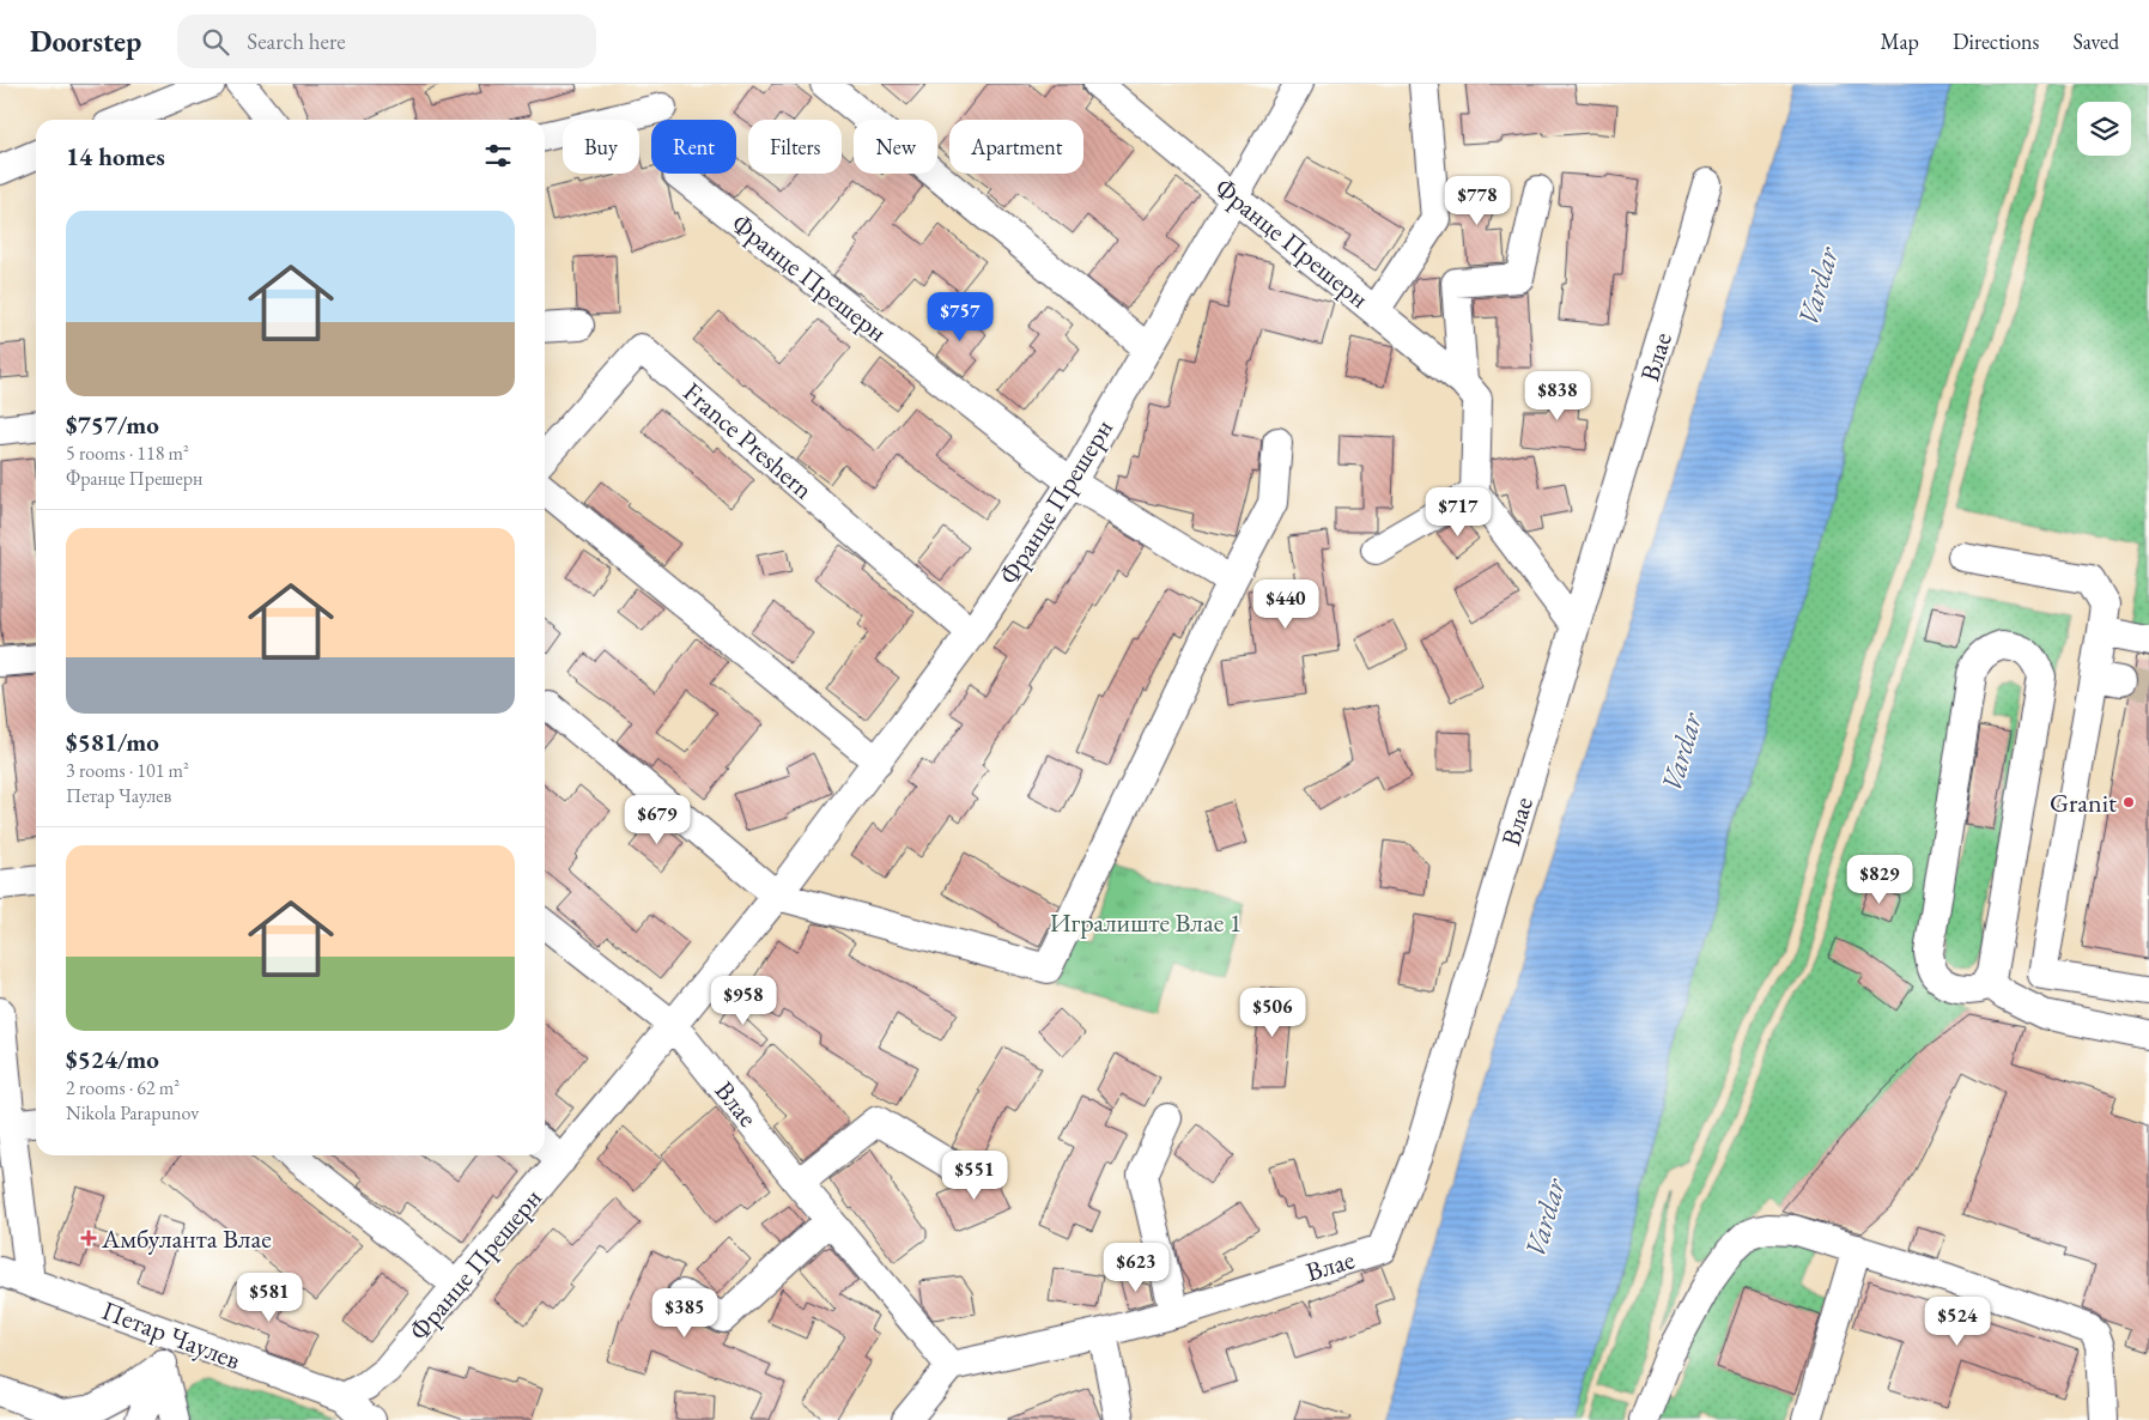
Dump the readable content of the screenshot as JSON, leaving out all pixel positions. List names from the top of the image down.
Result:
{
  "streets": {
    "street": [
      "Франце Прешерн",
      "Влае",
      "France Preshern",
      "Францe Прешерн",
      "Петар Чаулев"
    ]
  },
  "crossings": [
    ["Франце Прешерн", "Францe Прешерн"],
    ["Влае", "Францe Прешерн"],
    ["France Preshern", "Францe Прешерн"],
    ["Францe Прешерн", "Петар Чаулев"]
  ],
  "water": ["Vardar"],
  "parks": ["Игралиште Влае 1"],
  "places": {
    "other": ["Granit"],
    "health": ["Амбуланта Влае"]
  },
  "page": {
    "header": "Doorstep",
    "search": "Search here",
    "nav": ["Map", "Directions", "Saved"],
    "chip": [
      "Buy",
      "Rent",
      "Filters",
      "New",
      "Apartment"
    ],
    "heading": "14 homes",
    "price": [
      "$778",
      "$757",
      "$838",
      "$717",
      "$440",
      "$679",
      "$829",
      "$958",
      "$506",
      "$551",
      "$623",
      "$581",
      "$385",
      "$524"
    ],
    "list": [
      {
        "name": "$757/mo",
        "note": "5 rooms · 118 m² · Франце Прешерн"
      },
      {
        "name": "$581/mo",
        "note": "3 rooms · 101 m² · Петар Чаулев"
      },
      {
        "name": "$524/mo",
        "note": "2 rooms · 62 m² · Nikola Parapunov"
      }
    ]
  }
}
